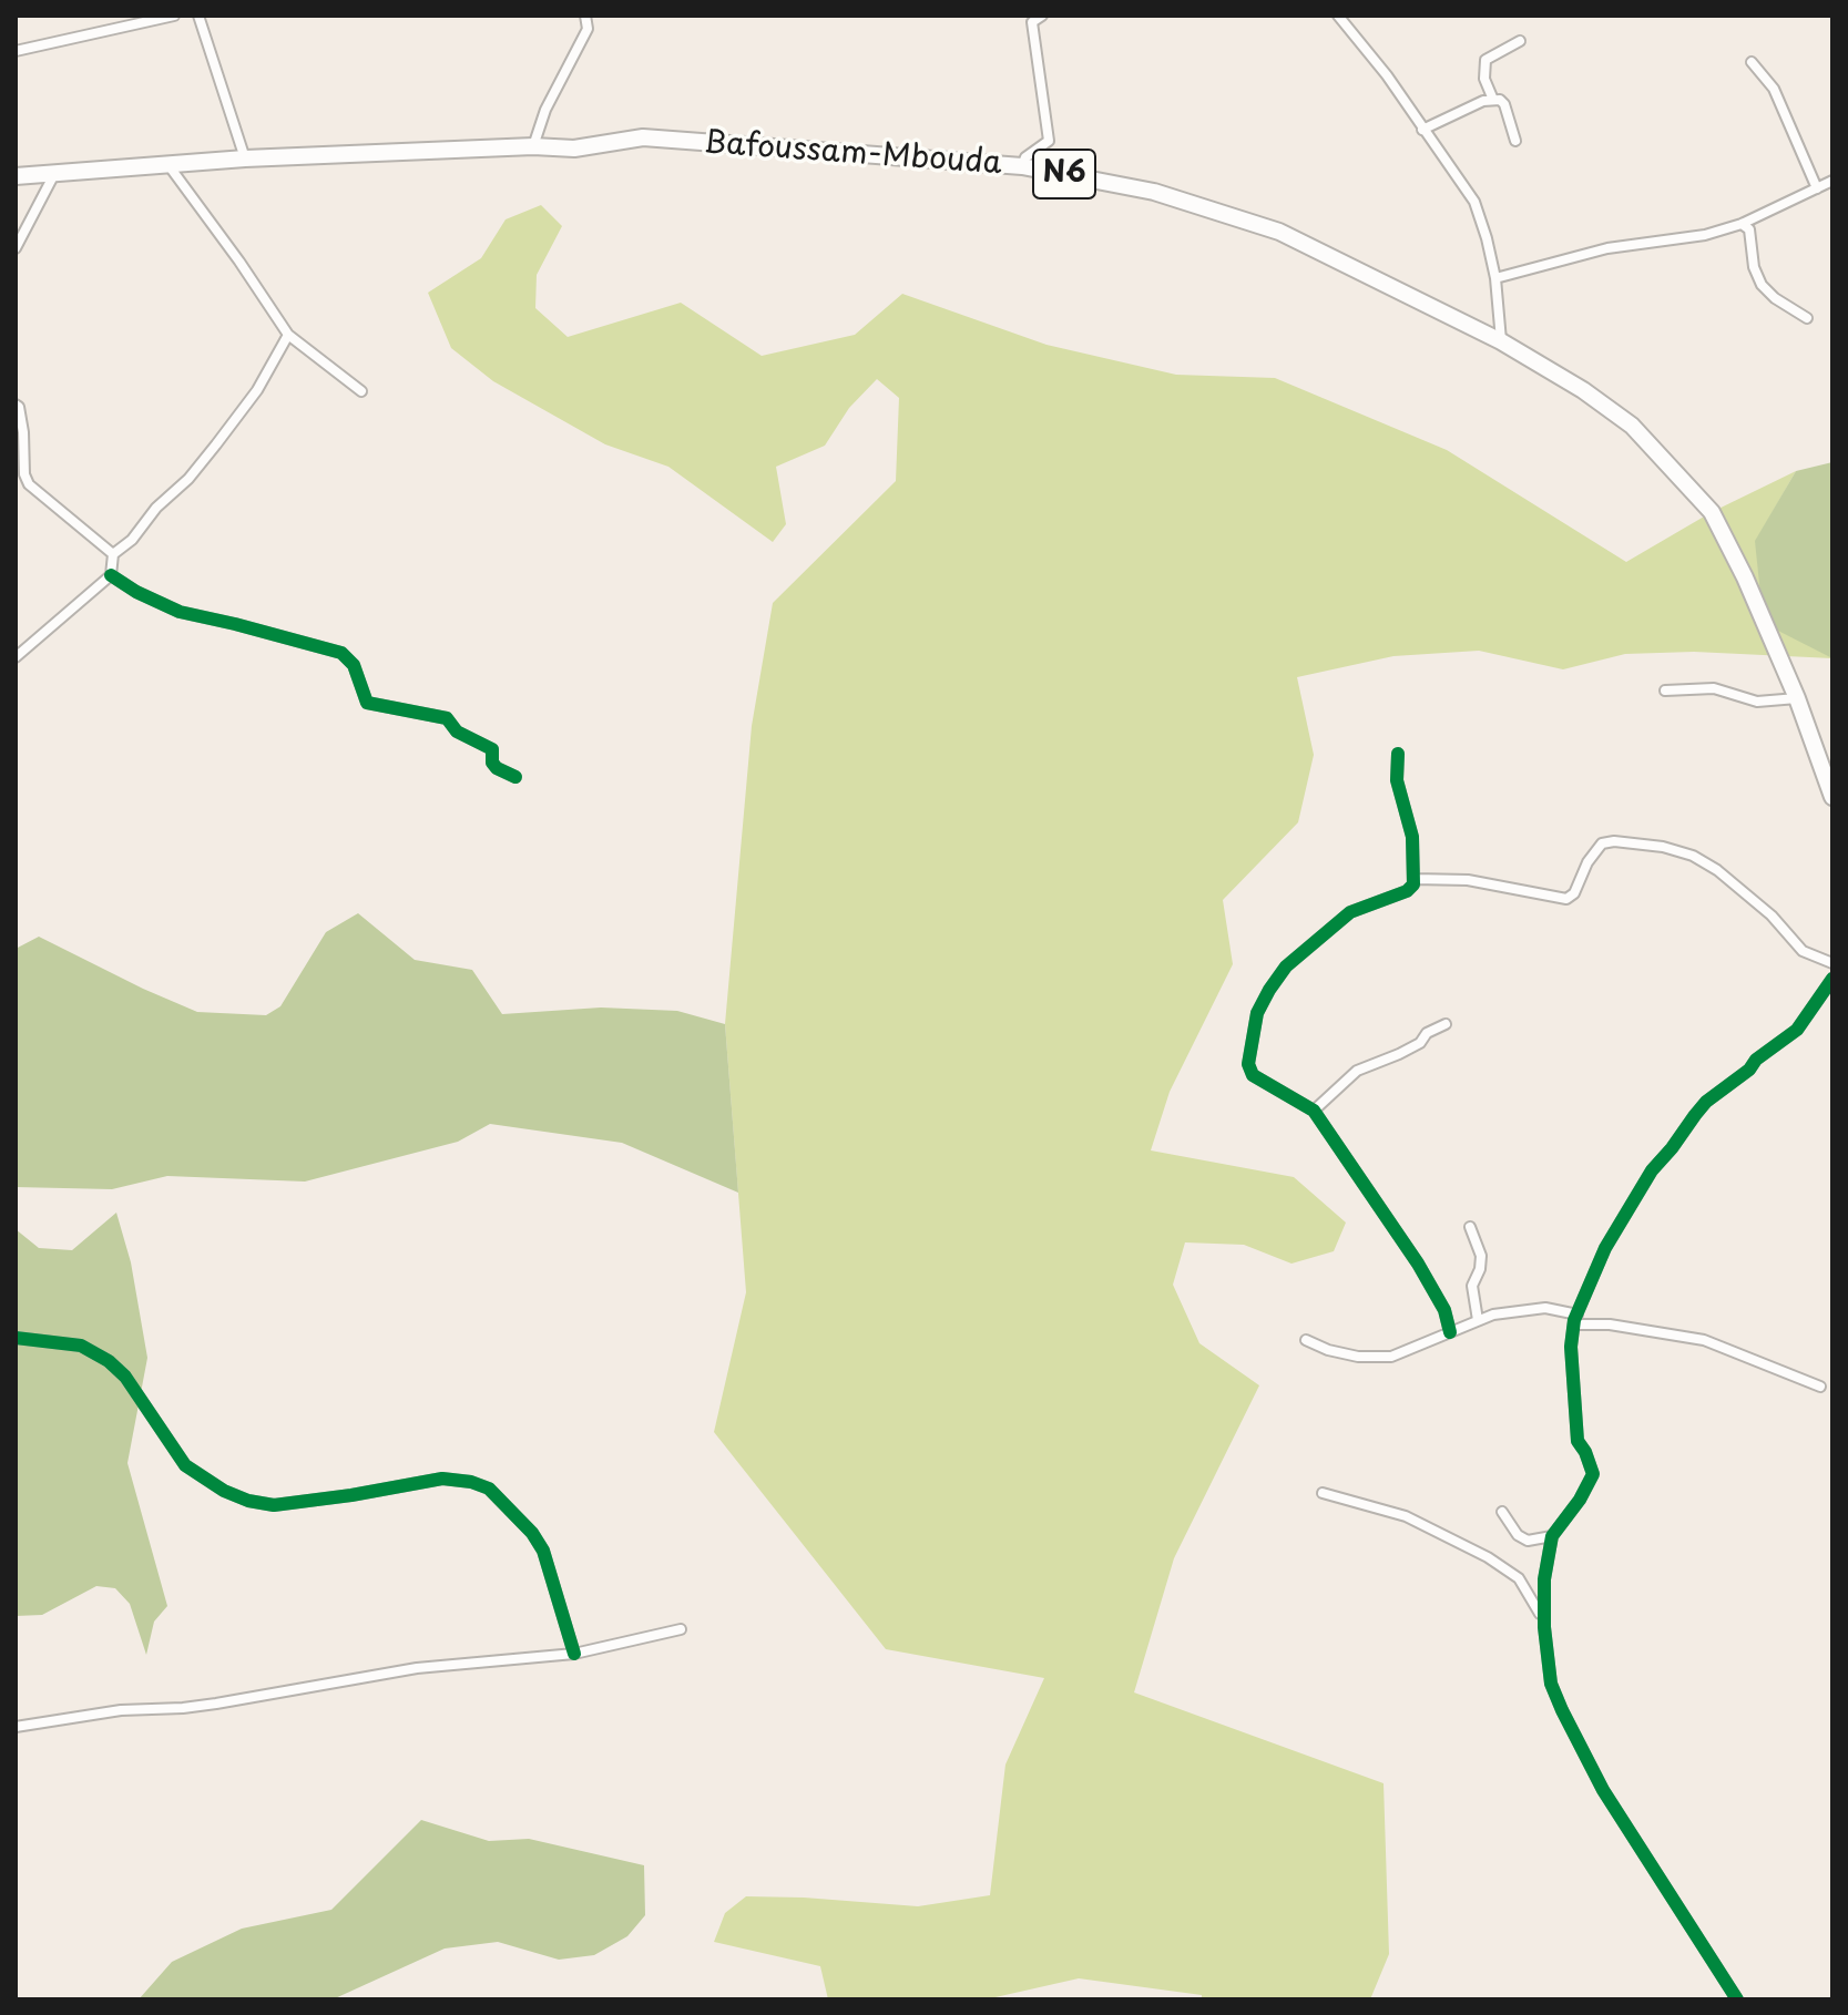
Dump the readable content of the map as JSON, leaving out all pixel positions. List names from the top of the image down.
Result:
{
  "streets": {
    "highway": ["Bafoussam-Mbouda", "N6"]
  }
}
